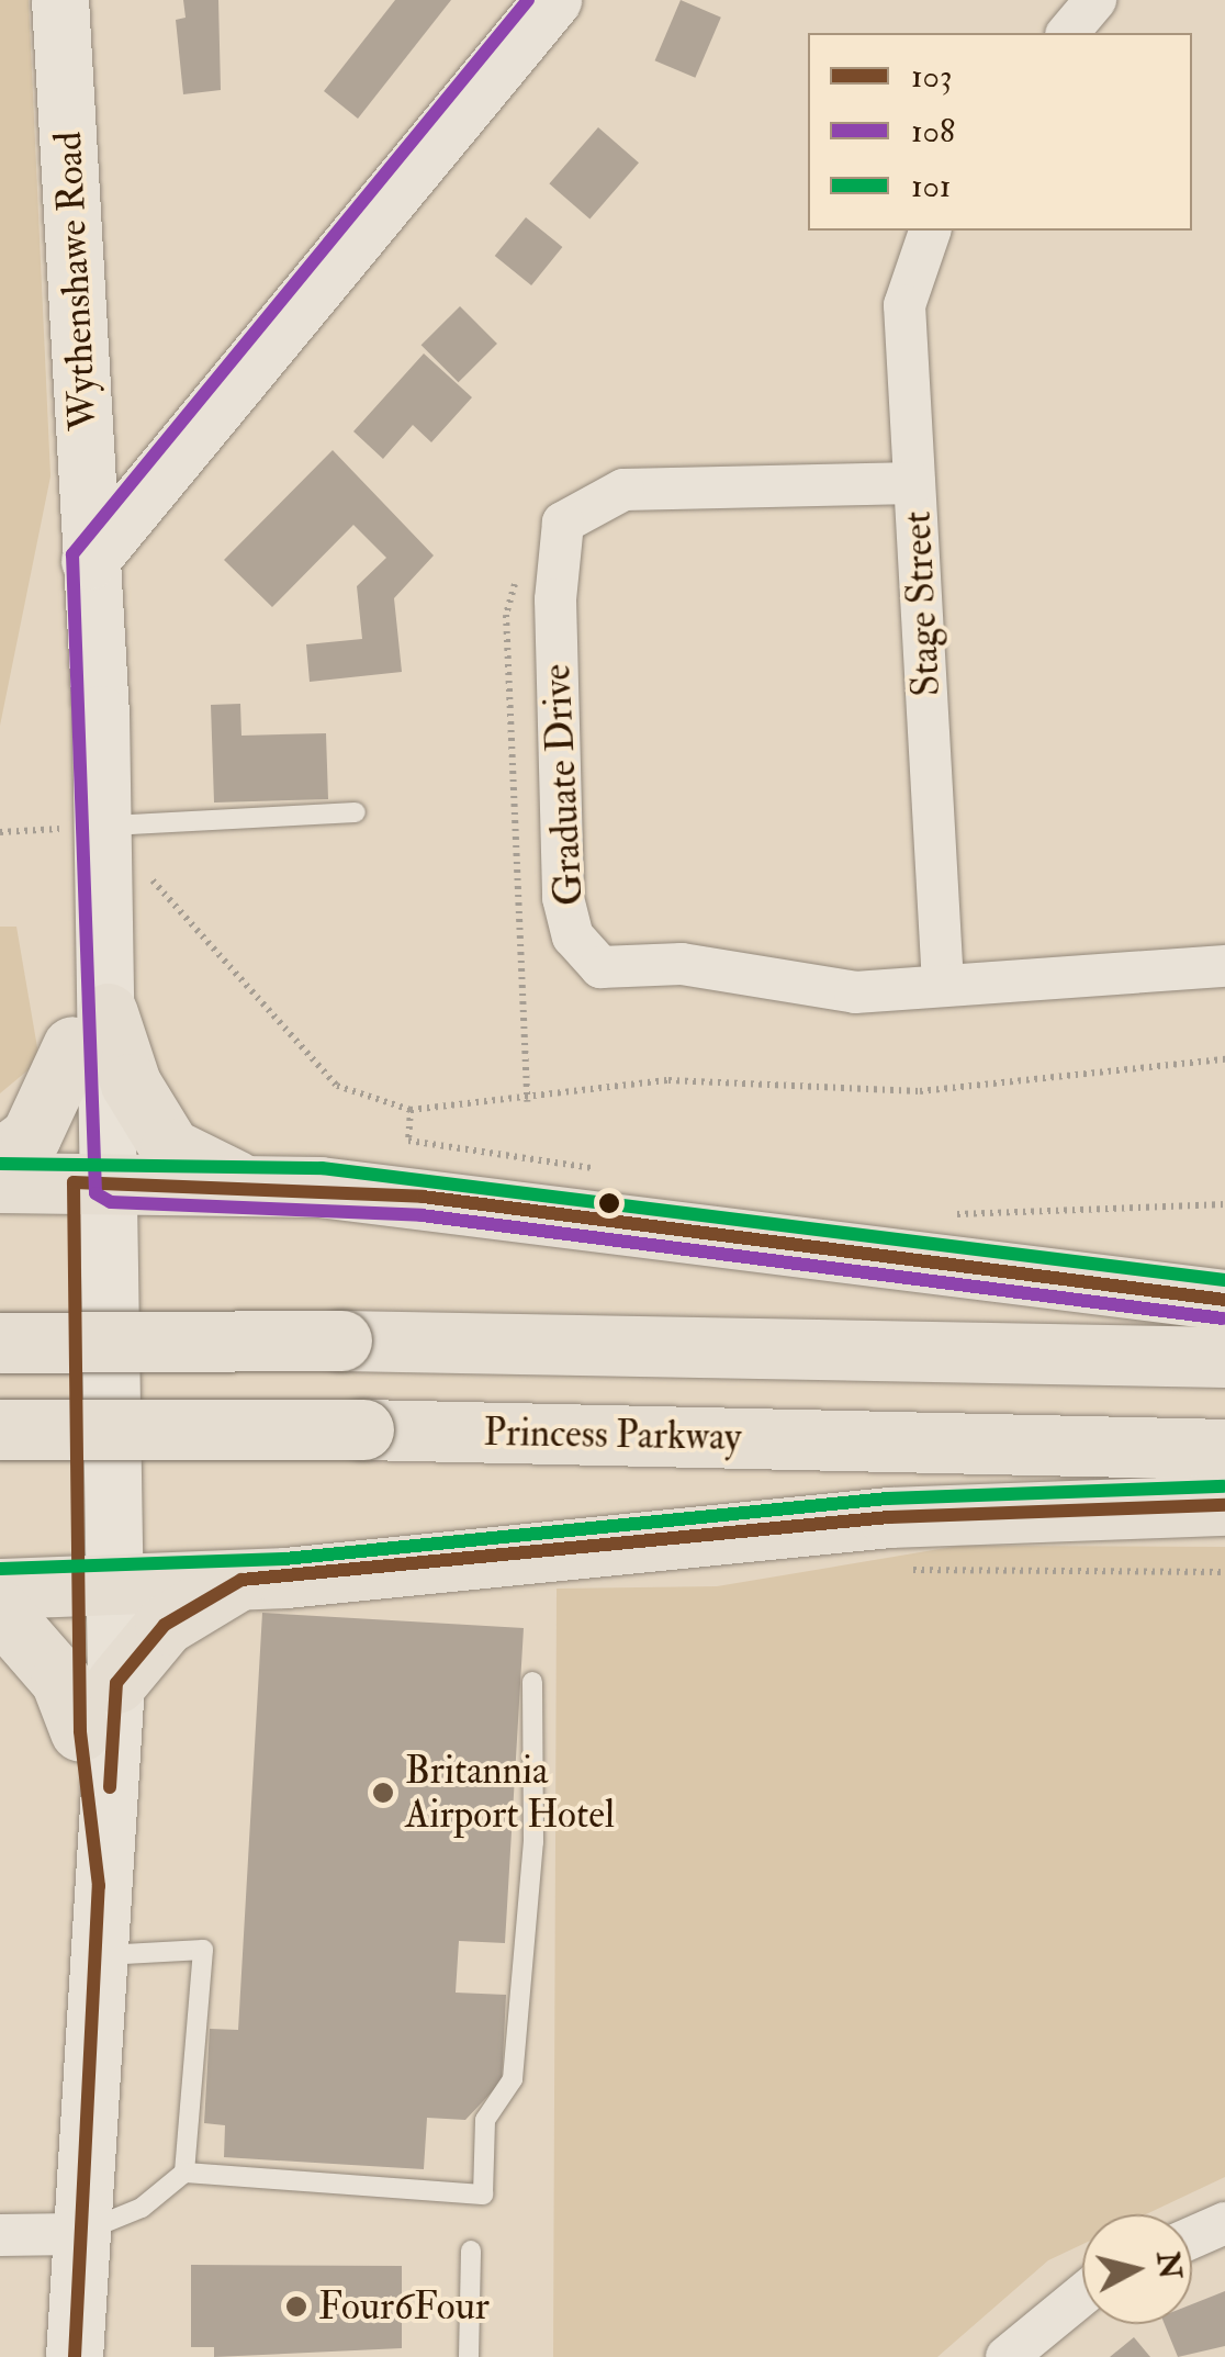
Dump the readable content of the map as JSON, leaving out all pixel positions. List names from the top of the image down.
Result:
{
  "streets": {
    "highway": ["Princess Parkway"],
    "main road": ["Wythenshawe Road"],
    "street": ["Stage Street", "Graduate Drive"]
  },
  "crossings": [
    ["Stage Street", "Graduate Drive"]
  ],
  "places": ["Britannia Airport Hotel", "Four6Four"],
  "lines": ["transit line 108", "transit line 101", "transit line 103"],
  "legend": ["103", "108", "101"],
  "north": "right"
}
